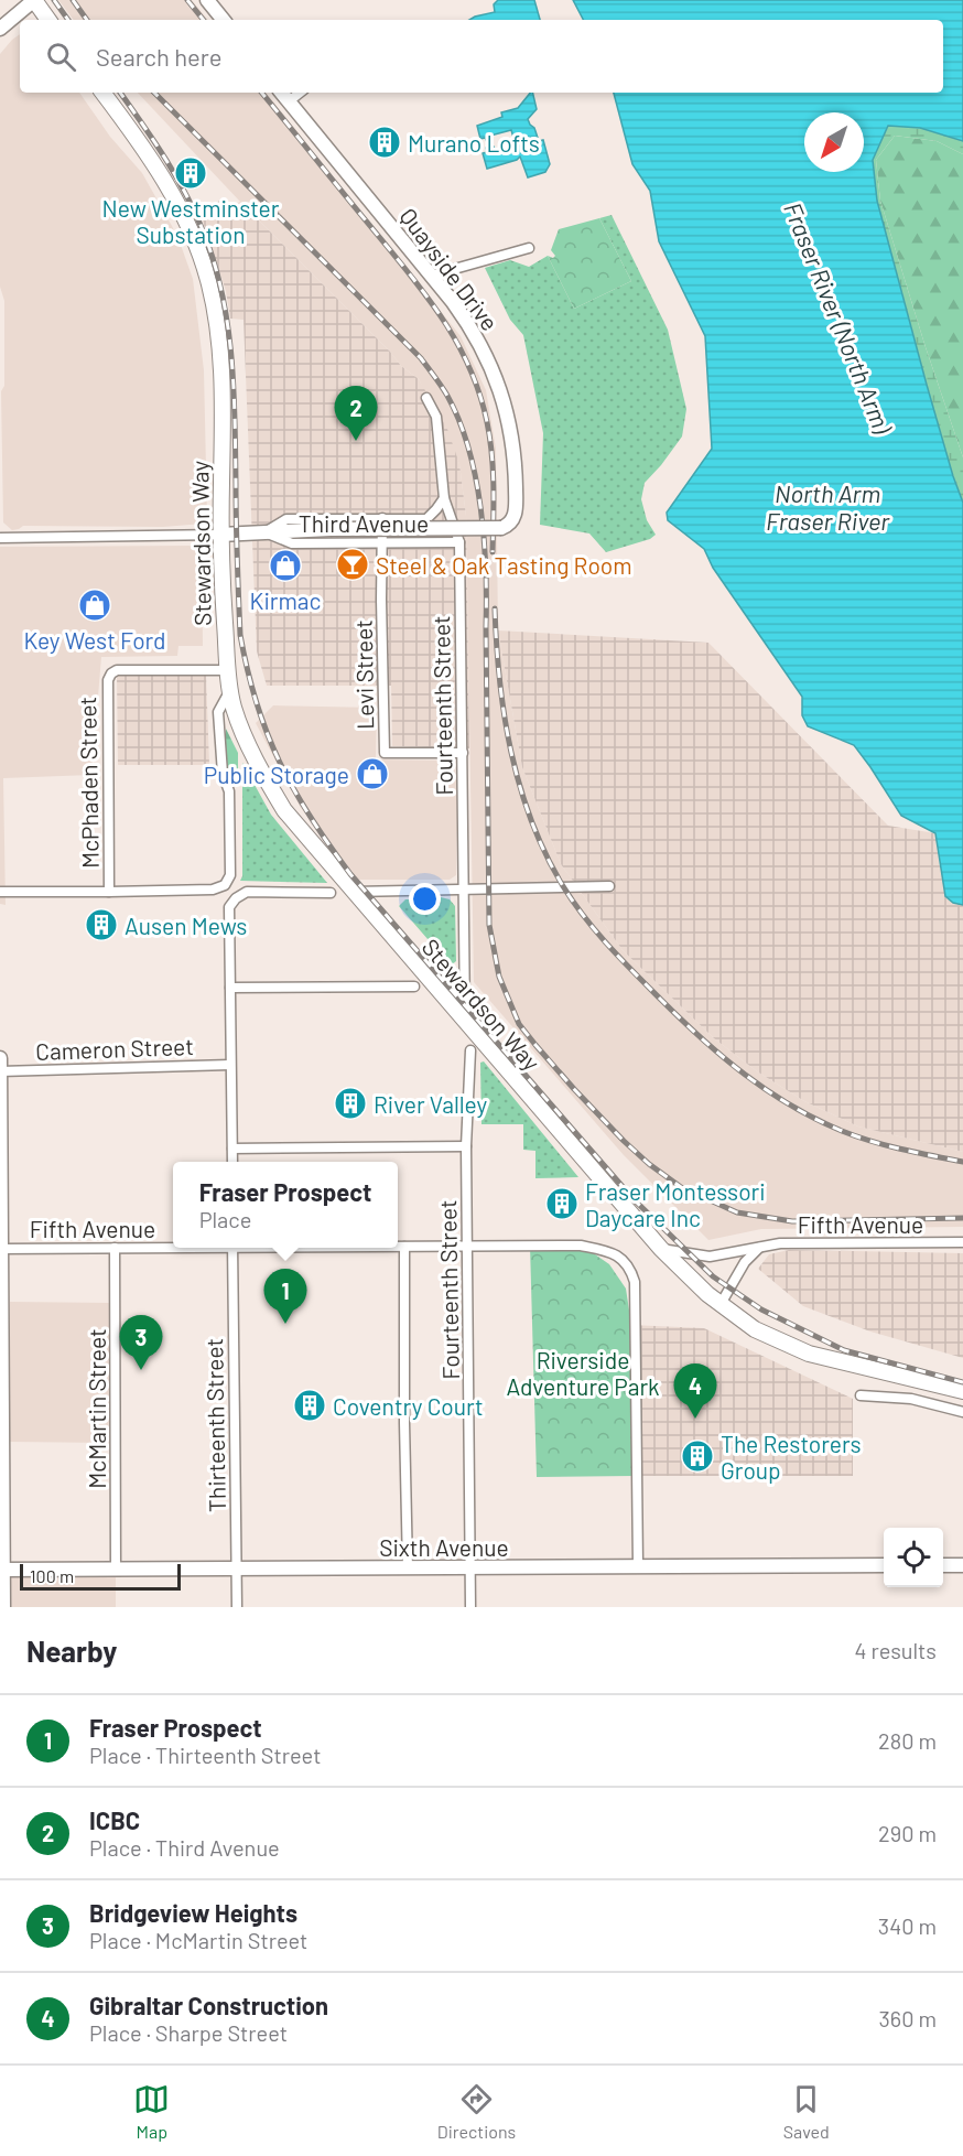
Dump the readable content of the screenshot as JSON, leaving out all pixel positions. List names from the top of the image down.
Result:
{
  "streets": {
    "main road": ["Stewardson Way"],
    "street": [
      "Quayside Drive",
      "Third Avenue",
      "Levi Street",
      "Fourteenth Street",
      "McPhaden Street",
      "Cameron Street",
      "Fifth Avenue",
      "McMartin Street",
      "Thirteenth Street",
      "Sixth Avenue"
    ]
  },
  "crossings": [
    ["Quayside Drive", "Third Avenue"],
    ["Quayside Drive", "Stewardson Way"],
    ["Third Avenue", "Levi Street"],
    ["Third Avenue", "Fourteenth Street"],
    ["Stewardson Way", "Fourteenth Street"],
    ["Stewardson Way", "McPhaden Street"],
    ["Stewardson Way", "Fifth Avenue"],
    ["Levi Street", "Fourteenth Street"],
    ["Fourteenth Street", "Fifth Avenue"],
    ["Fourteenth Street", "Sixth Avenue"],
    ["Fifth Avenue", "McMartin Street"],
    ["Fifth Avenue", "Sixth Avenue"],
    ["McMartin Street", "Sixth Avenue"],
    ["Thirteenth Street", "Sixth Avenue"]
  ],
  "water": ["Fraser River (North Arm)", "North Arm Fraser River"],
  "parks": ["Riverside Adventure Park"],
  "places": {
    "building": [
      "Murano Lofts",
      "New Westminster Substation",
      "Ausen Mews",
      "River Valley",
      "Fraser Montessori Daycare Inc",
      "Coventry Court",
      "The Restorers Group"
    ],
    "bar": ["Steel & Oak Tasting Room"],
    "shop": ["Kirmac", "Key West Ford", "Public Storage"]
  },
  "scale_bar": "100 m",
  "north": "bottom left",
  "page": {
    "search": "Search here",
    "pins": [
      "2",
      "1",
      "3",
      "4"
    ],
    "popup": ["Fraser Prospect", "Place"],
    "scale": "100 m",
    "heading": ["Nearby", "4 results"],
    "list": [
      {
        "mark": "1",
        "name": "Fraser Prospect",
        "note": "Place · Thirteenth Street",
        "value": "280 m"
      },
      {
        "mark": "2",
        "name": "ICBC",
        "note": "Place · Third Avenue",
        "value": "290 m"
      },
      {
        "mark": "3",
        "name": "Bridgeview Heights",
        "note": "Place · McMartin Street",
        "value": "340 m"
      },
      {
        "mark": "4",
        "name": "Gibraltar Construction",
        "note": "Place · Sharpe Street",
        "value": "360 m"
      }
    ],
    "nav": ["Map", "Directions", "Saved"]
  }
}
